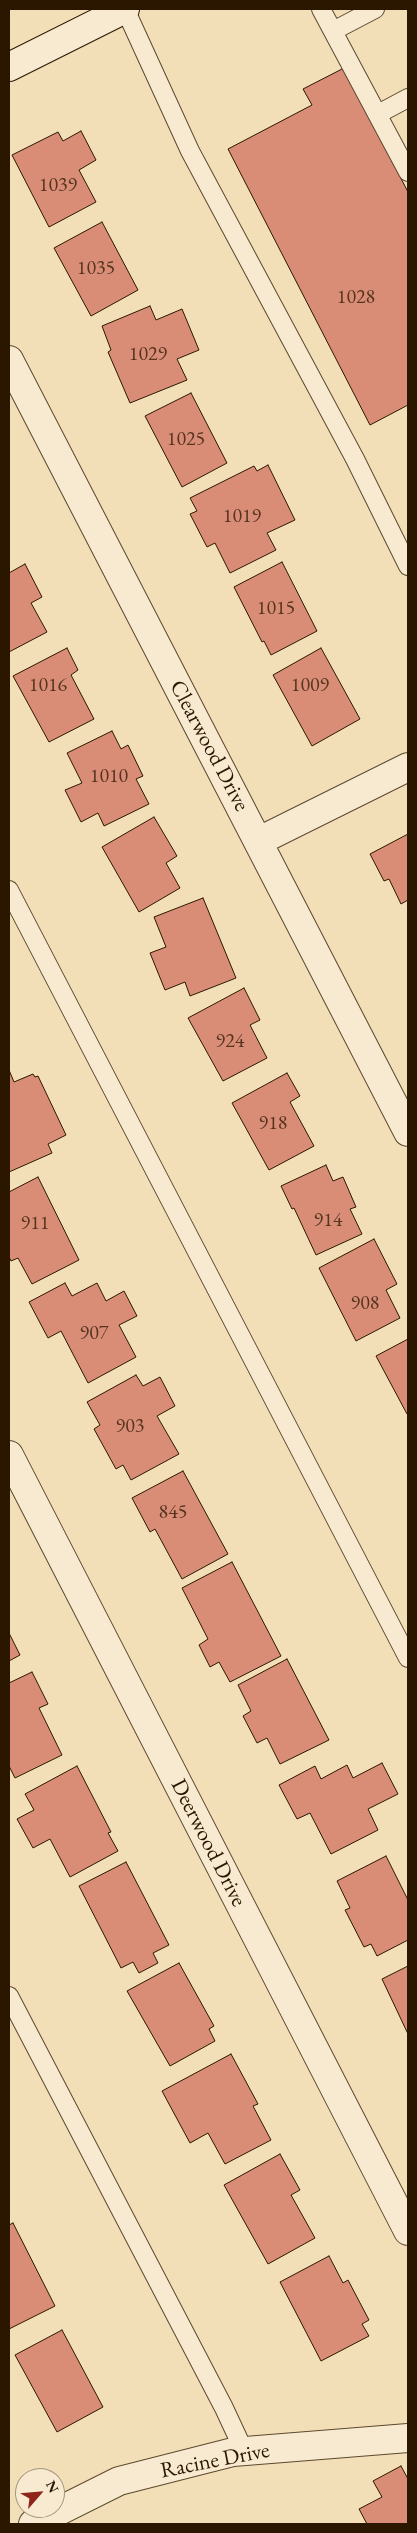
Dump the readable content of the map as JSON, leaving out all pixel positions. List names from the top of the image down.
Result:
{
  "streets": {
    "street": ["Clearwood Drive", "Deerwood Drive", "Racine Drive"]
  },
  "house_numbers": [
    "1039",
    "1035",
    "1028",
    "1029",
    "1025",
    "1019",
    "1015",
    "1016",
    "1009",
    "1010",
    "924",
    "918",
    "914",
    "911",
    "908",
    "907",
    "903",
    "845"
  ],
  "north": "top right"
}
